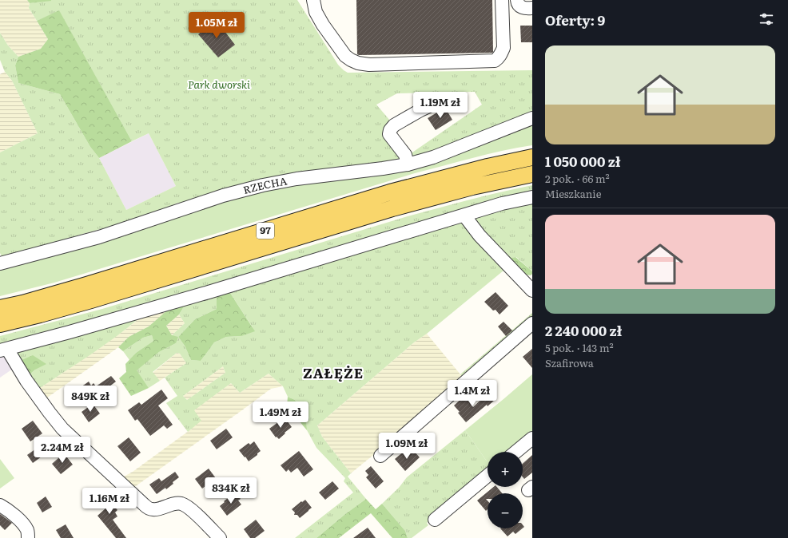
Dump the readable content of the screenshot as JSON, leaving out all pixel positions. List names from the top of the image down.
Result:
{
  "streets": {
    "main road": ["97"],
    "street": ["RZECHA"]
  },
  "districts": ["ZAŁĘŻE"],
  "parks": ["Park dworski"],
  "page": {
    "heading": "Oferty: 9",
    "price": [
      "1.05M zł",
      "1.19M zł",
      "1.4M zł",
      "849K zł",
      "1.49M zł",
      "1.09M zł",
      "2.24M zł",
      "834K zł",
      "1.16M zł"
    ],
    "list": [
      {
        "name": "1 050 000 zł",
        "note": "2 pok. · 66 m² · Mieszkanie"
      },
      {
        "name": "2 240 000 zł",
        "note": "5 pok. · 143 m² · Szafirowa"
      }
    ],
    "map_buttons": ["+", "−"]
  }
}
